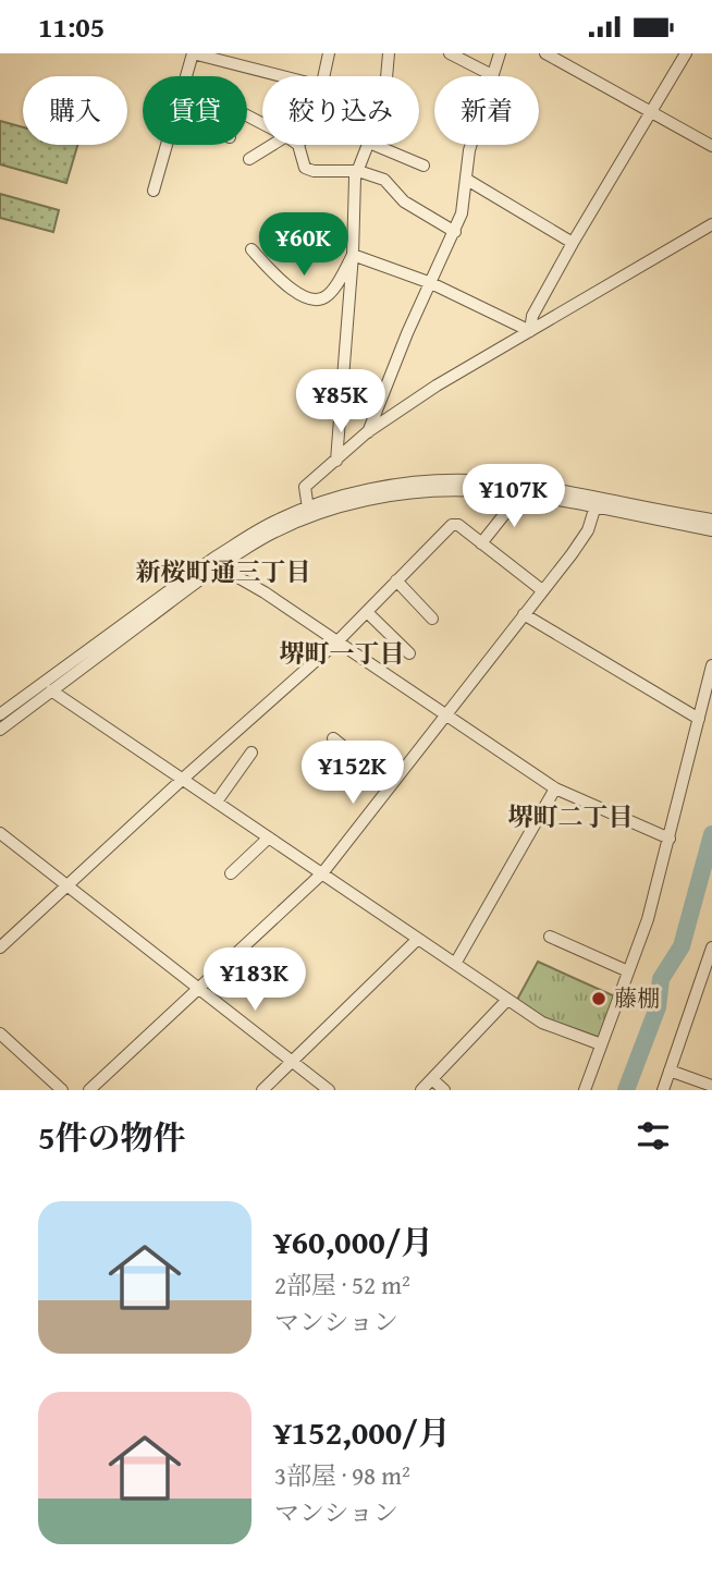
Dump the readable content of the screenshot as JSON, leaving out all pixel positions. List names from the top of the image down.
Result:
{
  "districts": ["新桜町通三丁目", "堺町一丁目", "堺町二丁目"],
  "places": ["藤棚"],
  "page": {
    "status": "11:05",
    "chip": [
      "購入",
      "賃貸",
      "絞り込み",
      "新着"
    ],
    "price": [
      "¥60K",
      "¥85K",
      "¥107K",
      "¥152K",
      "¥183K"
    ],
    "heading": "5件の物件",
    "list": [
      {
        "name": "¥60,000/月",
        "note": "2部屋 · 52 m² · マンション"
      },
      {
        "name": "¥152,000/月",
        "note": "3部屋 · 98 m² · マンション"
      }
    ]
  }
}
